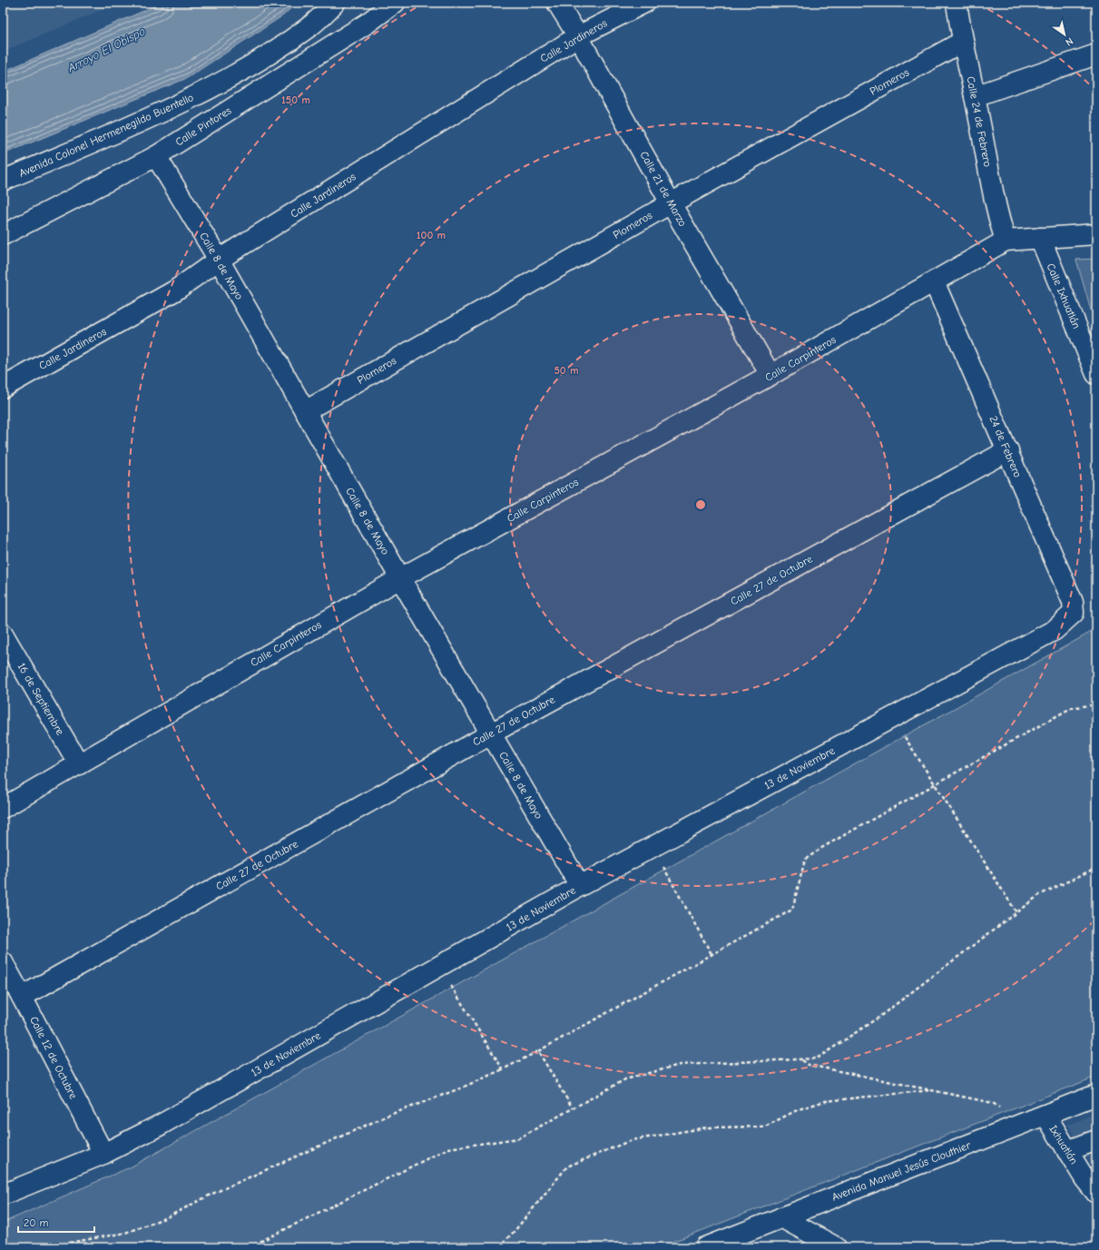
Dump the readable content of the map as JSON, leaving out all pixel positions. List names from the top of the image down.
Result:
{
  "streets": {
    "street": [
      "Calle Jardineros",
      "Plomeros",
      "Calle 24 de Febrero",
      "Calle Pintores",
      "Avenida Colonel Hermenegildo Buentello",
      "Calle 21 de Marzo",
      "Calle 8 de Mayo",
      "Calle Ixhuatlán",
      "Calle Carpinteros",
      "24 de Febrero",
      "Calle 27 de Octubre",
      "16 de Septiembre",
      "13 de Noviembre",
      "Calle 12 de Octubre",
      "Ixhuatlán",
      "Avenida Manuel Jesús Clouthier"
    ]
  },
  "crossings": [
    ["Calle Jardineros", "Calle 21 de Marzo"],
    ["Calle Jardineros", "Calle 8 de Mayo"],
    ["Plomeros", "Calle 24 de Febrero"],
    ["Plomeros", "Calle 21 de Marzo"],
    ["Plomeros", "Calle 8 de Mayo"],
    ["Calle 24 de Febrero", "Calle Carpinteros"],
    ["Calle Pintores", "Calle 8 de Mayo"],
    ["Calle 21 de Marzo", "Calle Carpinteros"],
    ["Calle 8 de Mayo", "Calle Carpinteros"],
    ["Calle 8 de Mayo", "Calle 27 de Octubre"],
    ["Calle 8 de Mayo", "13 de Noviembre"],
    ["Calle Ixhuatlán", "Calle Carpinteros"],
    ["Calle Carpinteros", "24 de Febrero"],
    ["Calle Carpinteros", "16 de Septiembre"],
    ["24 de Febrero", "Calle 27 de Octubre"],
    ["24 de Febrero", "13 de Noviembre"],
    ["Calle 27 de Octubre", "Calle 12 de Octubre"],
    ["13 de Noviembre", "Calle 12 de Octubre"],
    ["Ixhuatlán", "Avenida Manuel Jesús Clouthier"]
  ],
  "water": ["Arroyo El Obispo"],
  "scale_bar": "20 m",
  "north": "bottom right",
  "rings": ["150 m", "100 m", "50 m"]
}
